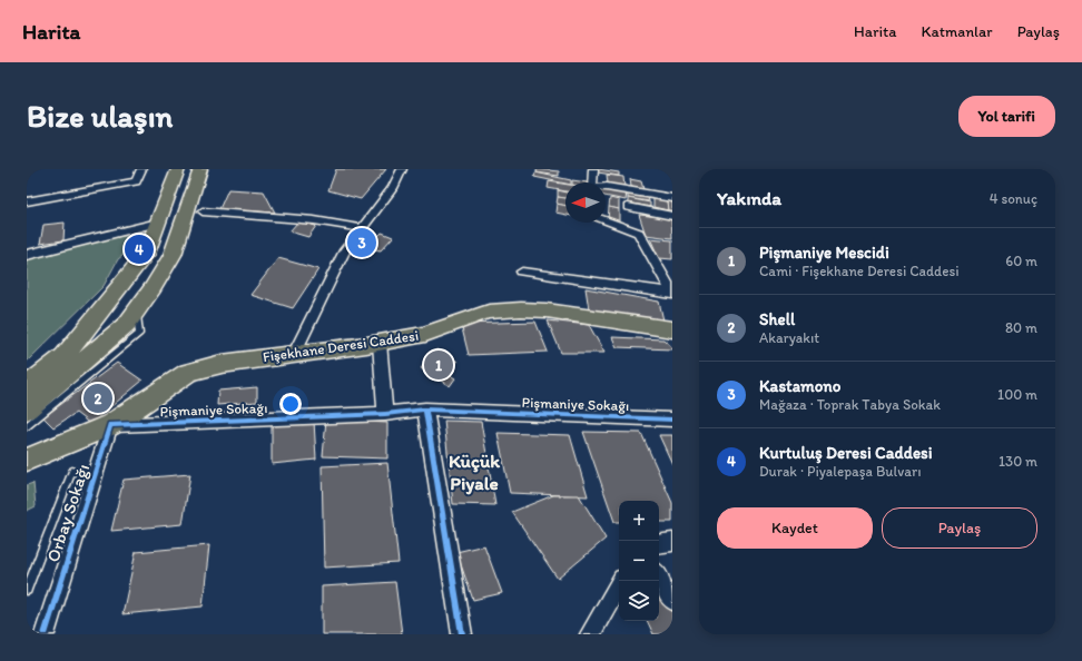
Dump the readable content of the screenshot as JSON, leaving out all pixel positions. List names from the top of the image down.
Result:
{
  "streets": {
    "main road": ["Fişekhane Deresi Caddesi"],
    "street": ["Pişmaniye Sokağı", "Orbay Sokağı"]
  },
  "crossings": [
    ["Fişekhane Deresi Caddesi", "Pişmaniye Sokağı"],
    ["Fişekhane Deresi Caddesi", "Orbay Sokağı"],
    ["Pişmaniye Sokağı", "Orbay Sokağı"]
  ],
  "districts": ["Küçük Piyale"],
  "north": "left",
  "page": {
    "header": "Harita",
    "nav": ["Harita", "Katmanlar", "Paylaş"],
    "buttons": [
      "Yol tarifi",
      ["Kaydet", "Paylaş"]
    ],
    "title": "Bize ulaşın",
    "heading": ["Yakında", "4 sonuç"],
    "pins": [
      "3",
      "4",
      "1",
      "2"
    ],
    "list": [
      {
        "mark": "1",
        "name": "Pişmaniye Mescidi",
        "note": "Cami · Fişekhane Deresi Caddesi",
        "value": "60 m"
      },
      {
        "mark": "2",
        "name": "Shell",
        "note": "Akaryakıt",
        "value": "80 m"
      },
      {
        "mark": "3",
        "name": "Kastamono",
        "note": "Mağaza · Toprak Tabya Sokak",
        "value": "100 m"
      },
      {
        "mark": "4",
        "name": "Kurtuluş Deresi Caddesi",
        "note": "Durak · Piyalepaşa Bulvarı",
        "value": "130 m"
      }
    ],
    "map_buttons": ["+", "−"]
  }
}
